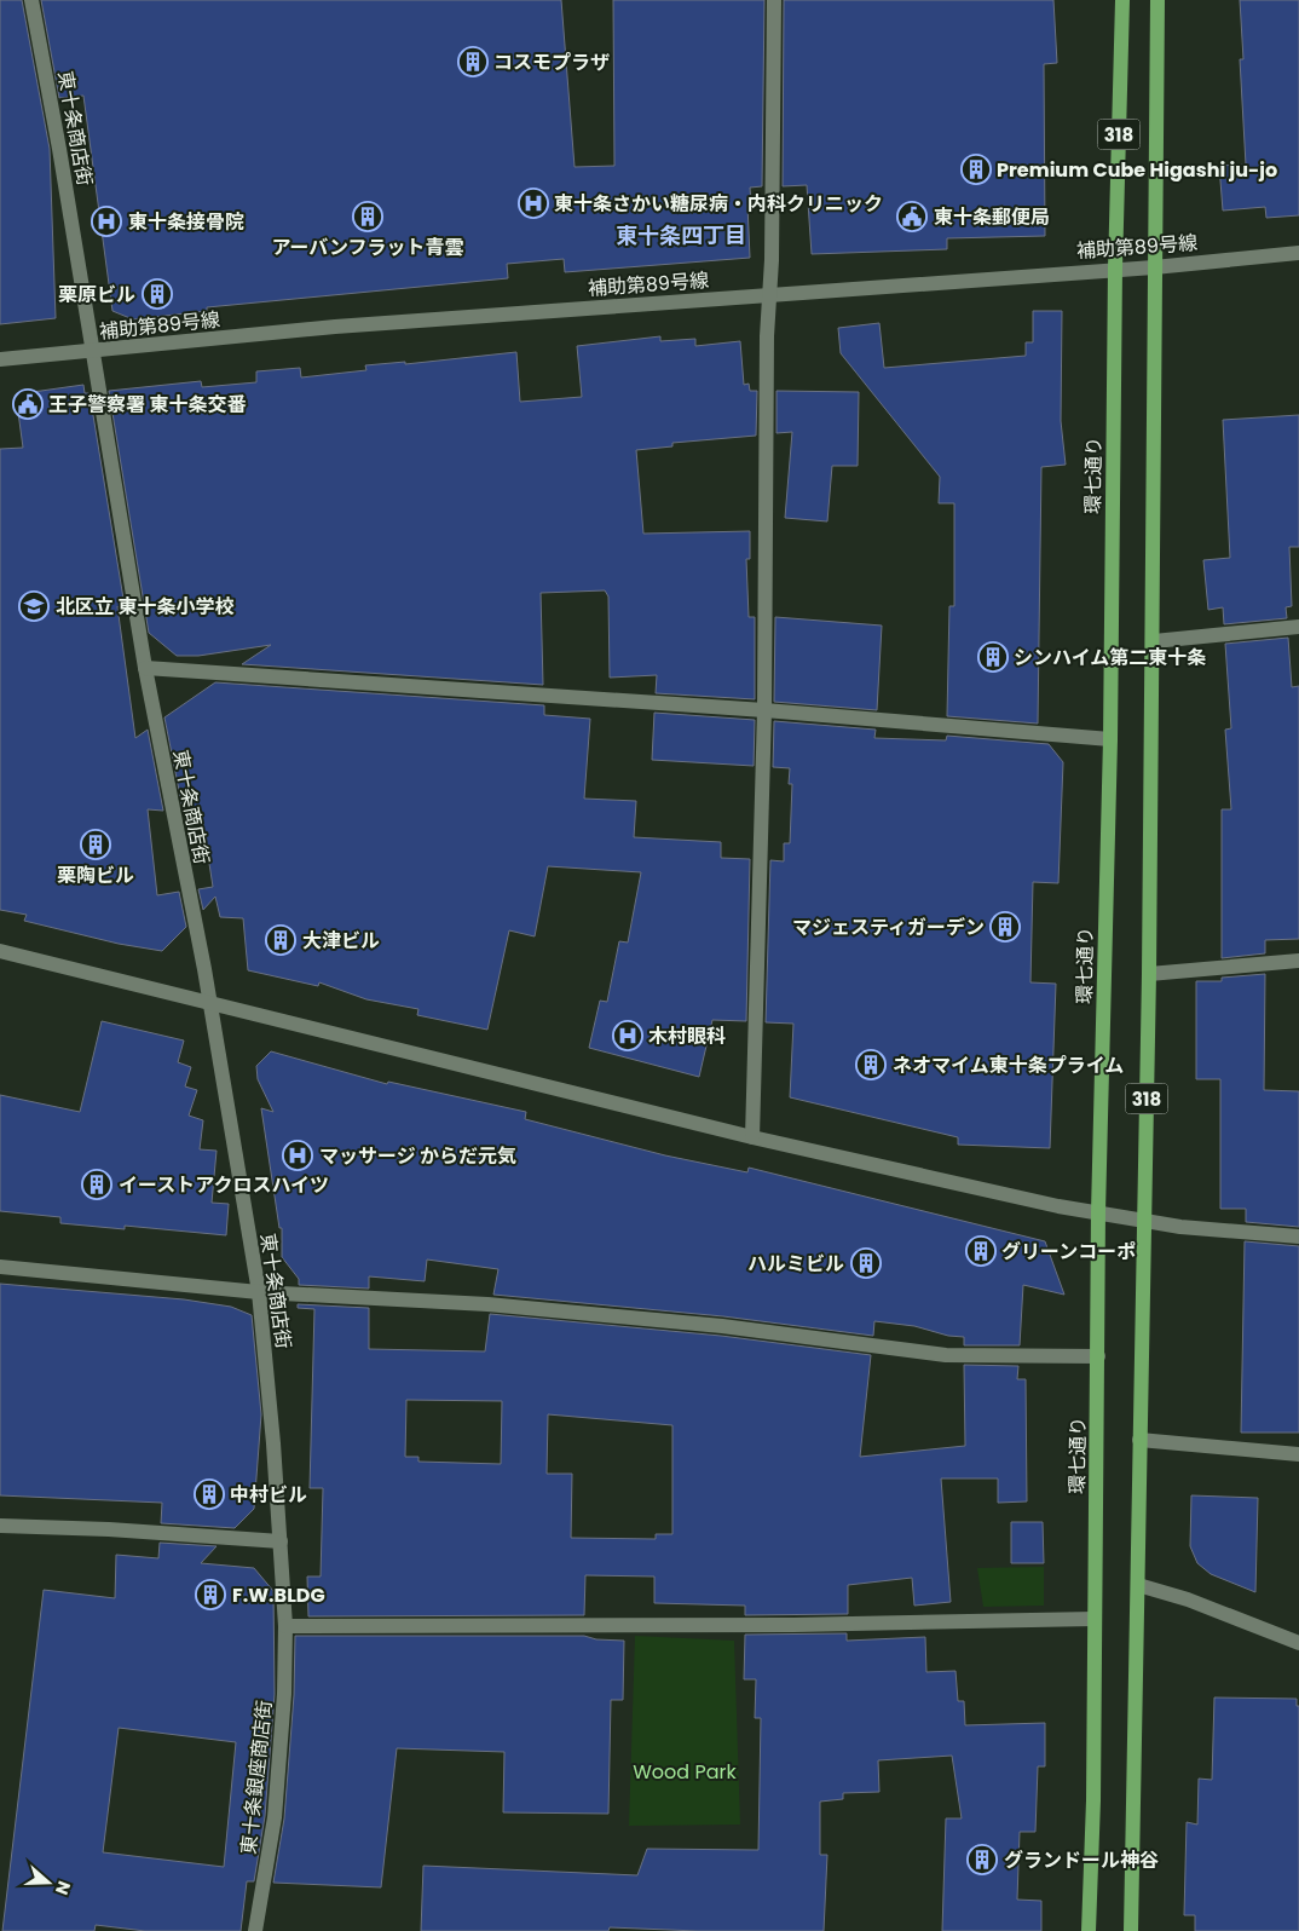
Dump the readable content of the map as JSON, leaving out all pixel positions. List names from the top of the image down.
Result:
{
  "streets": {
    "main road": ["318", "環七通り"],
    "street": ["東十条商店街", "補助第89号線", "東十条銀座商店街"]
  },
  "crossings": [
    ["東十条商店街", "補助第89号線"],
    ["東十条商店街", "東十条銀座商店街"],
    ["318", "補助第89号線"],
    ["補助第89号線", "環七通り"]
  ],
  "districts": ["東十条四丁目"],
  "parks": ["Wood Park"],
  "places": {
    "building": [
      "コスモプラザ",
      "Premium Cube Higashi ju-jo",
      "アーバンフラット青雲",
      "栗原ビル",
      "シンハイム第二東十条",
      "栗陶ビル",
      "マジェスティガーデン",
      "大津ビル",
      "ネオマイム東十条プライム",
      "イーストアクロスハイツ",
      "グリーンコーポ",
      "ハルミビル",
      "中村ビル",
      "F.W.BLDG",
      "グランドール神谷"
    ],
    "hospital": [
      "東十条さかい糖尿病・内科クリニック",
      "東十条接骨院",
      "木村眼科",
      "マッサージ からだ元気"
    ],
    "public building": ["東十条郵便局", "王子警察署 東十条交番"],
    "school or university": ["北区立 東十条小学校"]
  },
  "north": "right"
}
